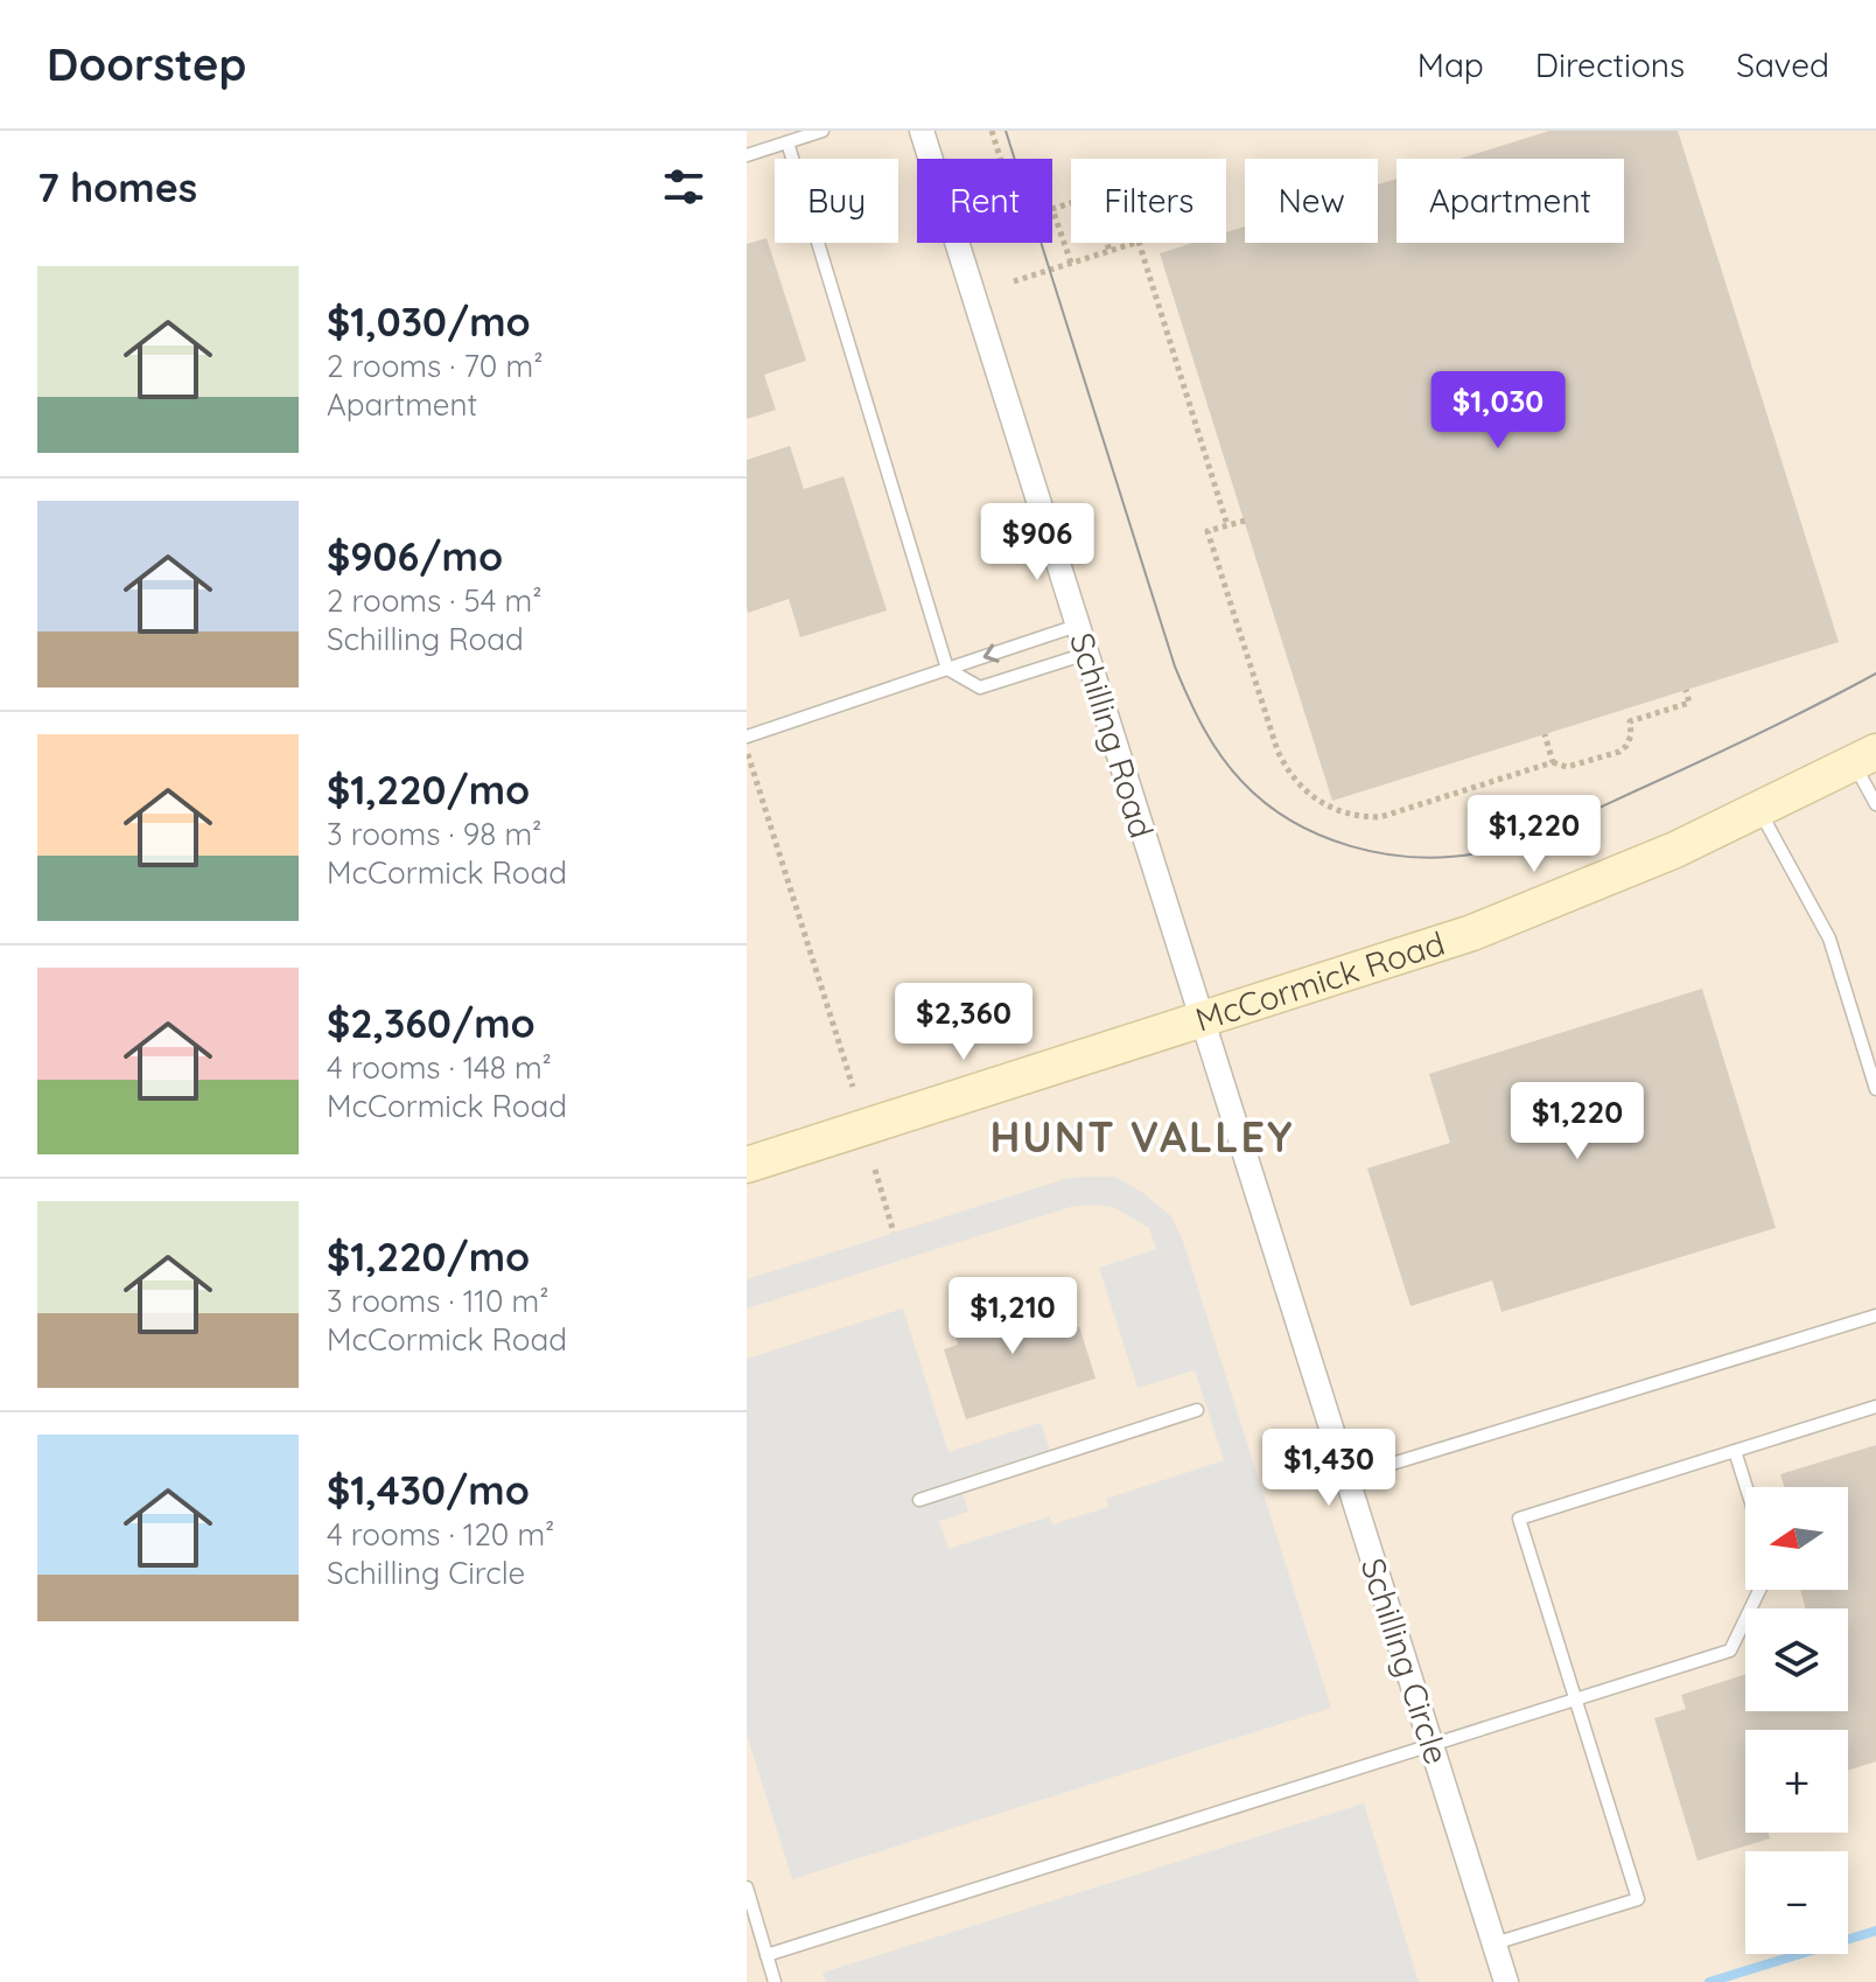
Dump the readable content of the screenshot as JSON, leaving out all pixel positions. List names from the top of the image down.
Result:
{
  "streets": {
    "main road": ["McCormick Road"],
    "street": ["Schilling Road", "Schilling Circle"]
  },
  "crossings": [
    ["Schilling Road", "McCormick Road"],
    ["Schilling Road", "Schilling Circle"],
    ["McCormick Road", "Schilling Circle"]
  ],
  "districts": ["HUNT VALLEY"],
  "north": "left",
  "page": {
    "header": "Doorstep",
    "nav": ["Map", "Directions", "Saved"],
    "heading": "7 homes",
    "chip": [
      "Buy",
      "Rent",
      "Filters",
      "New",
      "Apartment"
    ],
    "list": [
      {
        "name": "$1,030/mo",
        "note": "2 rooms · 70 m² · Apartment"
      },
      {
        "name": "$906/mo",
        "note": "2 rooms · 54 m² · Schilling Road"
      },
      {
        "name": "$1,220/mo",
        "note": "3 rooms · 98 m² · McCormick Road"
      },
      {
        "name": "$2,360/mo",
        "note": "4 rooms · 148 m² · McCormick Road"
      },
      {
        "name": "$1,220/mo",
        "note": "3 rooms · 110 m² · McCormick Road"
      },
      {
        "name": "$1,430/mo",
        "note": "4 rooms · 120 m² · Schilling Circle"
      }
    ],
    "price": [
      "$1,030",
      "$906",
      "$1,220",
      "$2,360",
      "$1,220",
      "$1,210",
      "$1,430"
    ],
    "map_buttons": ["+", "−"]
  }
}
